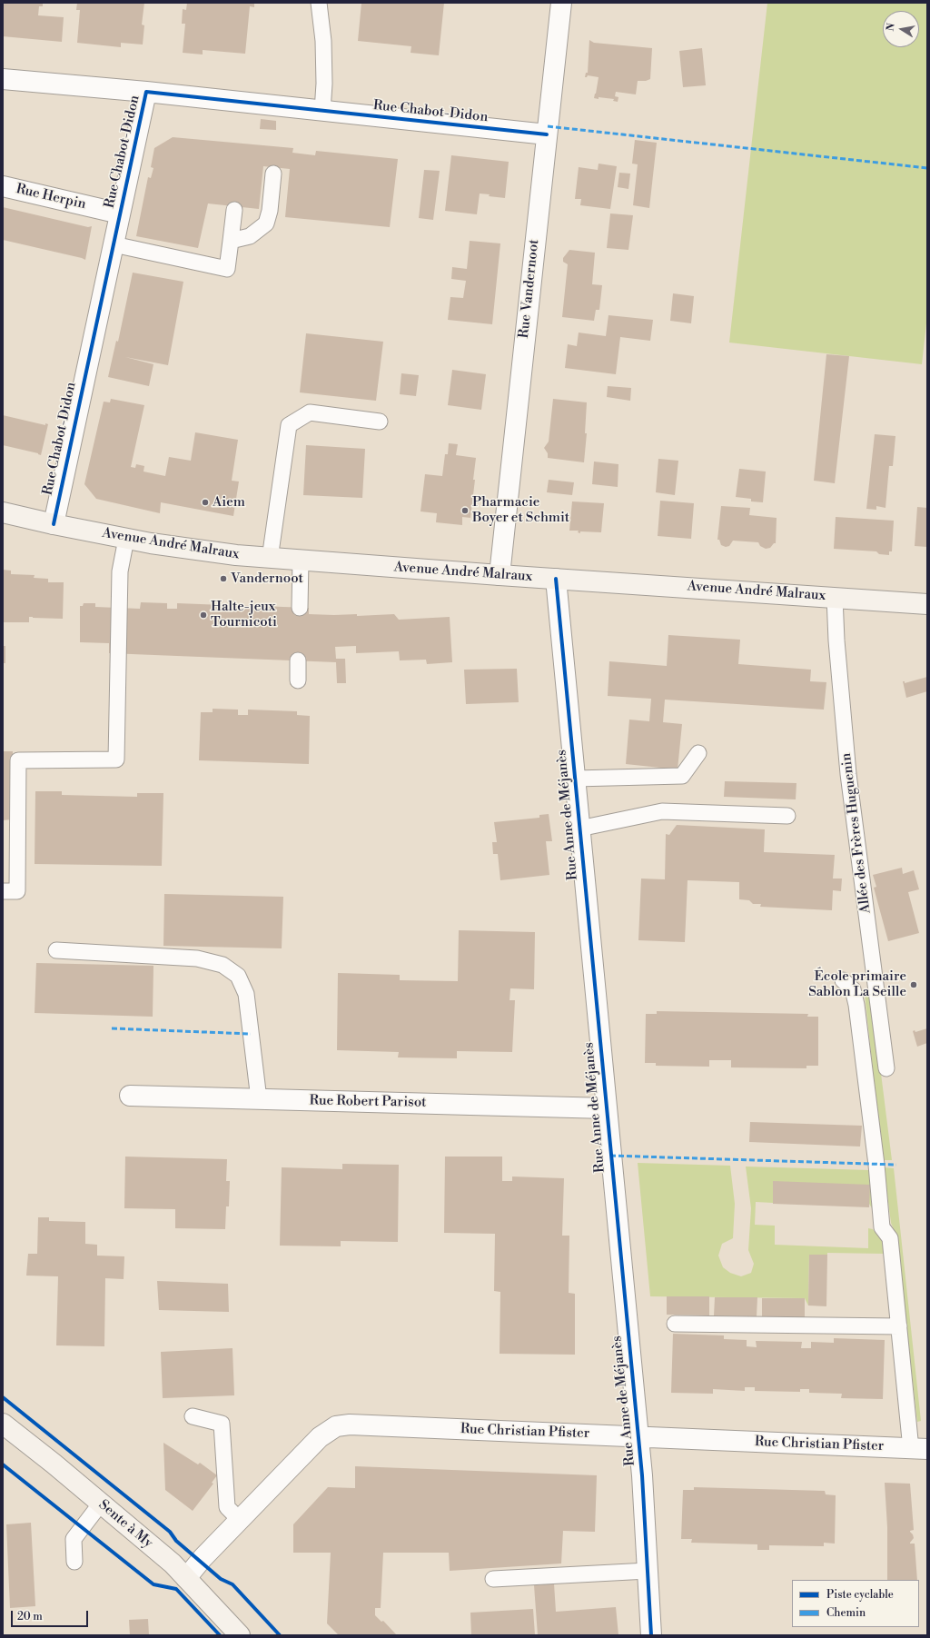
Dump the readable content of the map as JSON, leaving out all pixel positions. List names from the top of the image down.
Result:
{
  "streets": {
    "main road": ["Avenue André Malraux", "Sente à My"],
    "street": [
      "Rue Chabot-Didon",
      "Rue Herpin",
      "Rue Vandernoot",
      "Rue Anne de Méjanès",
      "Rue Robert Parisot",
      "Rue Christian Pfister"
    ],
    "lane": ["Allée des Frères Huguenin"]
  },
  "crossings": [
    ["Rue Chabot-Didon", "Rue Herpin"],
    ["Rue Chabot-Didon", "Rue Vandernoot"],
    ["Rue Chabot-Didon", "Avenue André Malraux"],
    ["Rue Vandernoot", "Avenue André Malraux"],
    ["Avenue André Malraux", "Rue Anne de Méjanès"],
    ["Avenue André Malraux", "Allée des Frères Huguenin"],
    ["Rue Anne de Méjanès", "Rue Robert Parisot"],
    ["Rue Anne de Méjanès", "Rue Christian Pfister"],
    ["Rue Christian Pfister", "Sente à My"]
  ],
  "places": [
    "Aiem",
    "Pharmacie Boyer et Schmit",
    "Vandernoot",
    "Halte-jeux Tournicoti",
    "École primaire Sablon La Seille"
  ],
  "legend": ["Piste cyclable", "Chemin"],
  "scale_bar": "20 m",
  "north": "left"
}
